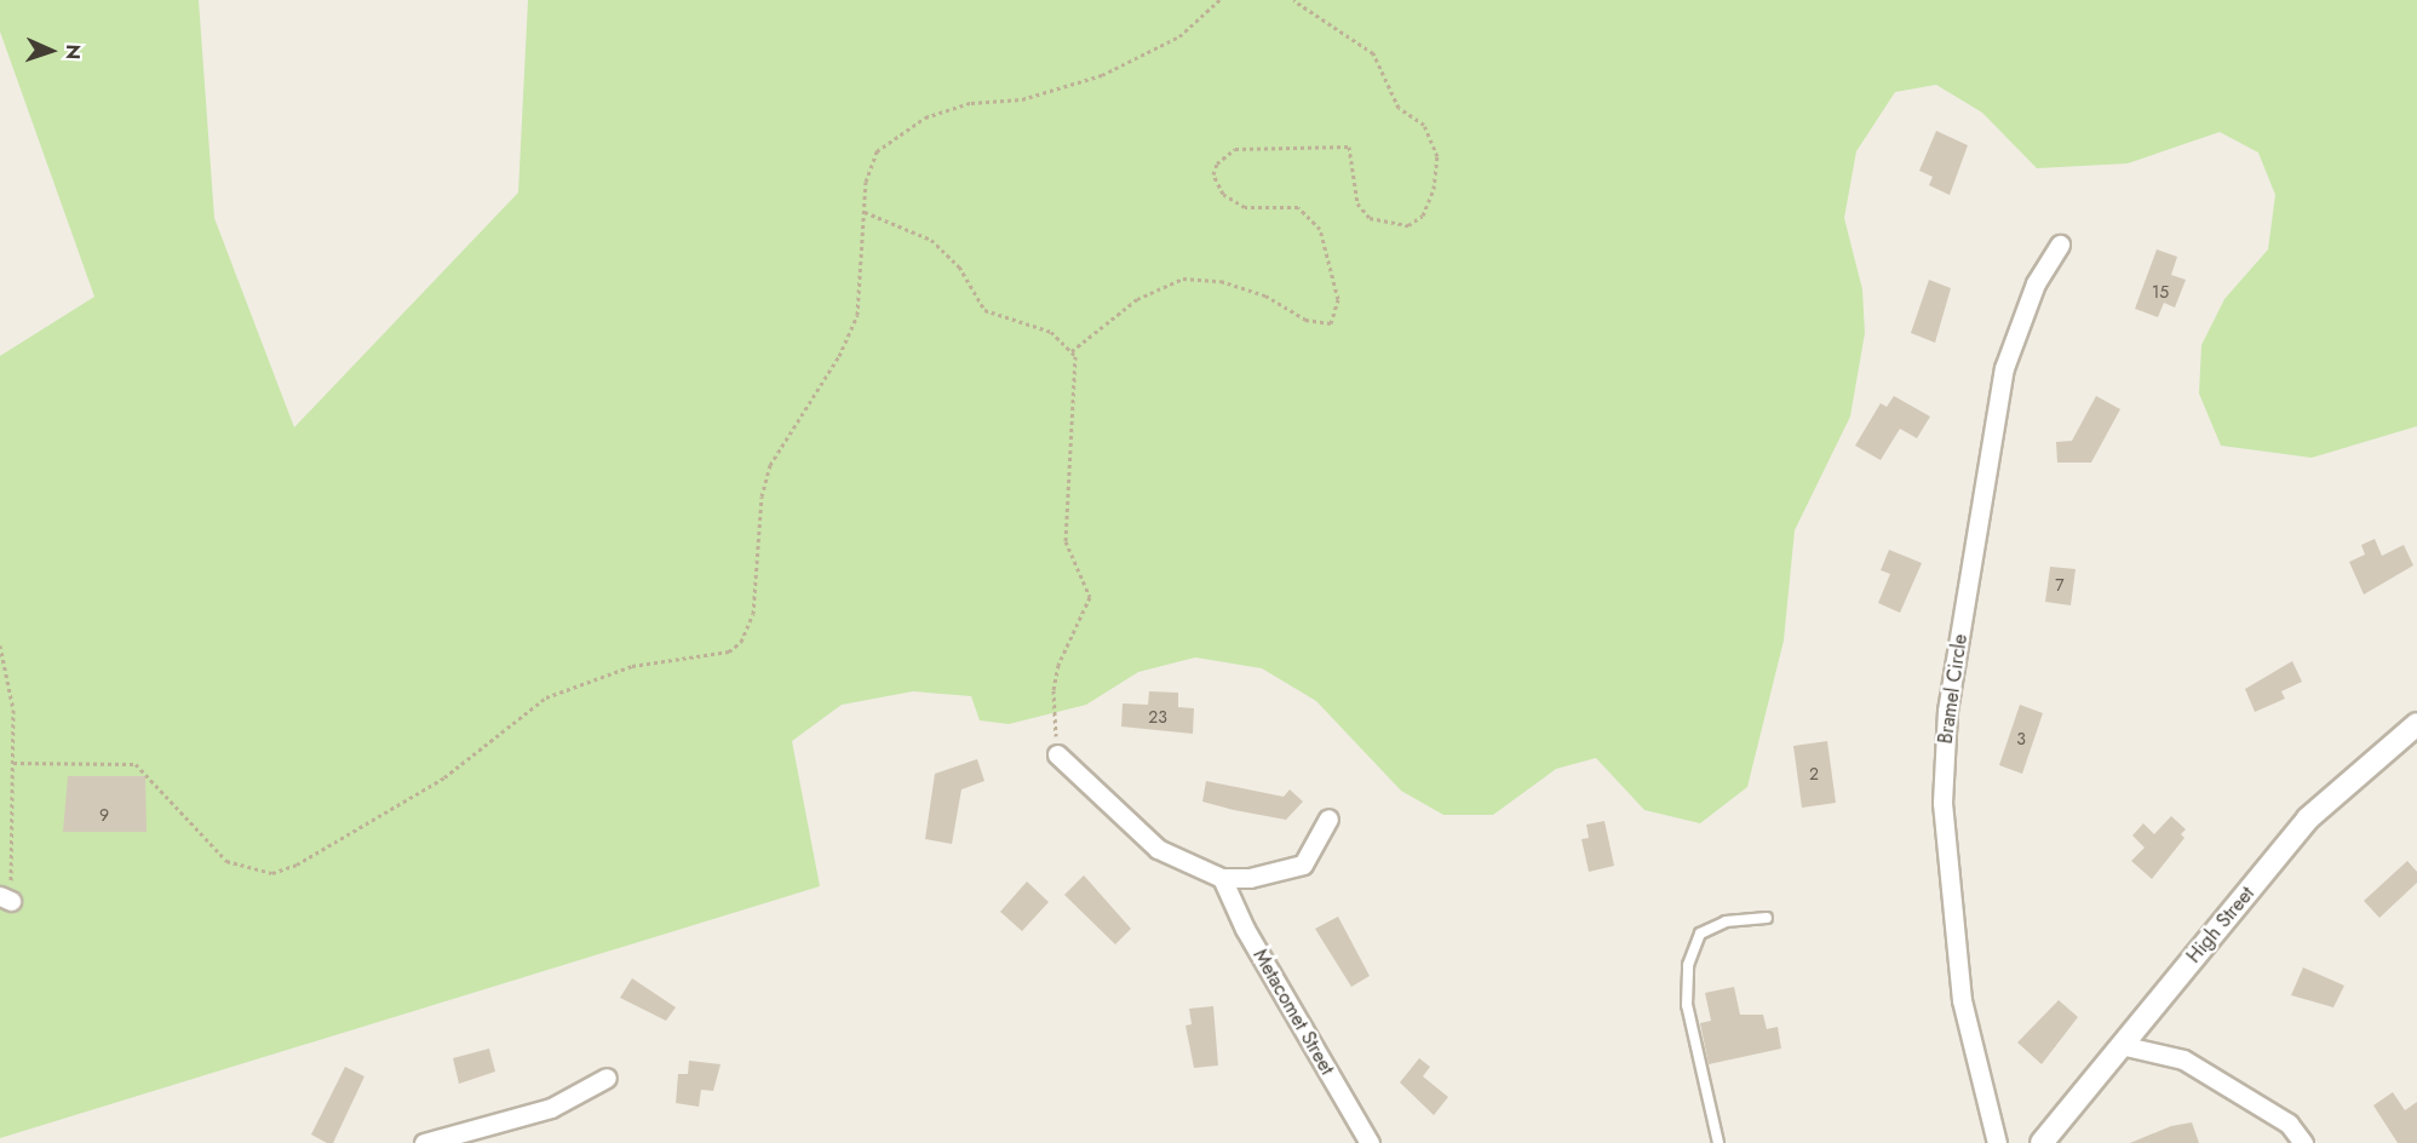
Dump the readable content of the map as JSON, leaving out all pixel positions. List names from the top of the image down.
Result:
{
  "streets": {
    "street": ["Bramel Circle", "High Street", "Metacomet Street"]
  },
  "house_numbers": [
    "15",
    "7",
    "23",
    "3",
    "2",
    "9"
  ],
  "north": "right"
}
